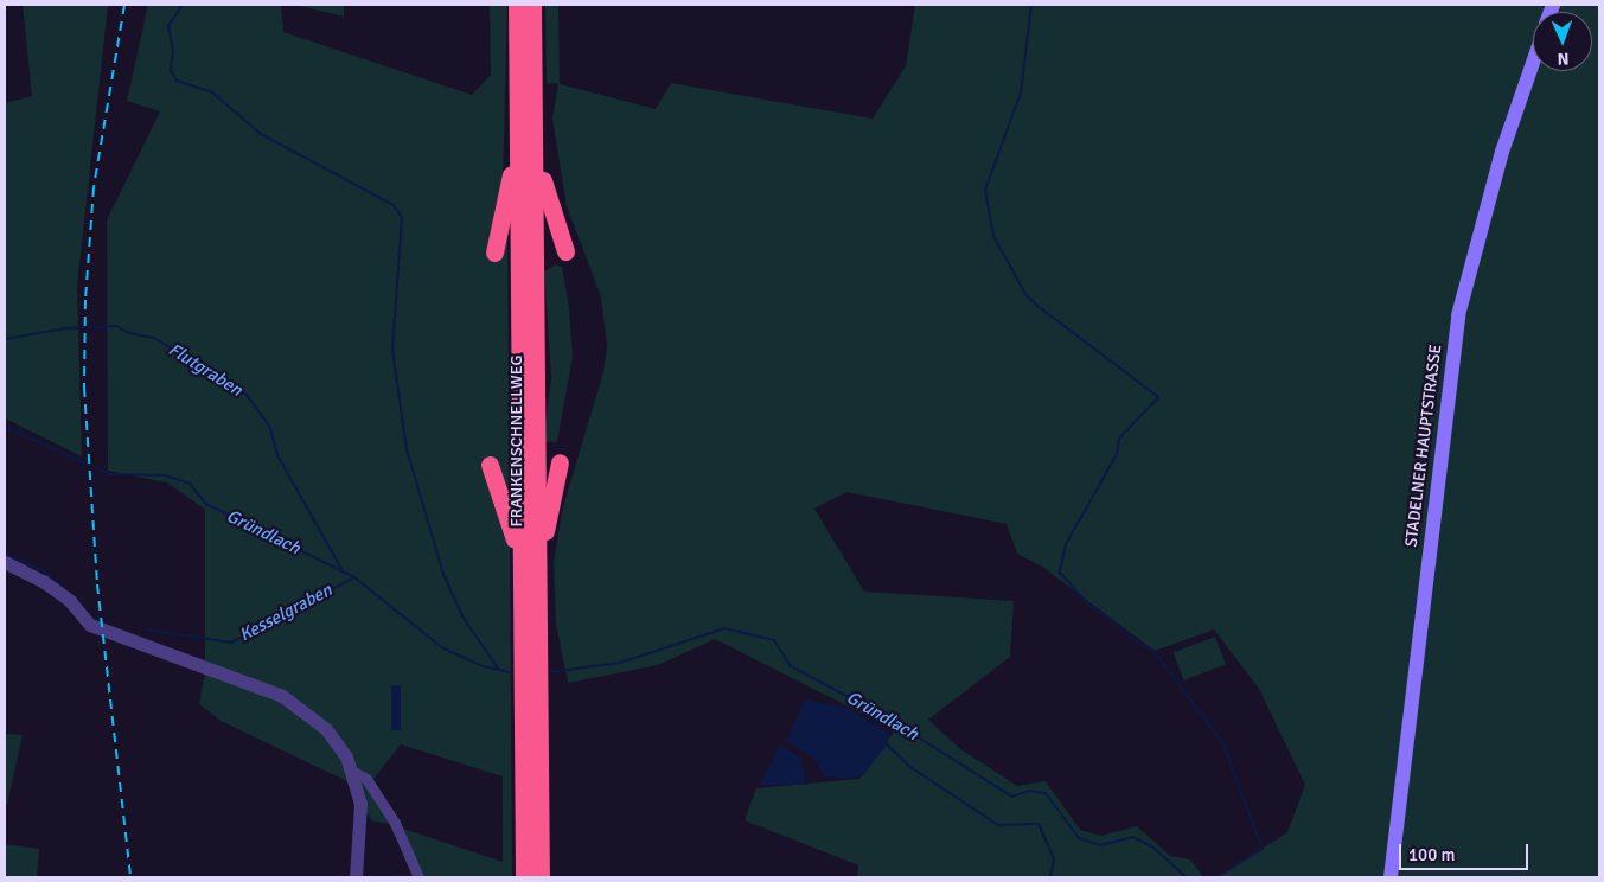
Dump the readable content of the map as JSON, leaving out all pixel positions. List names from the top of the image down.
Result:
{
  "streets": {
    "highway": ["FRANKENSCHNELLWEG"],
    "main road": ["STADELNER HAUPTSTRASSE"]
  },
  "water": ["Flutgraben", "Gründlach", "Kesselgraben"],
  "scale_bar": "100 m",
  "north": "bottom"
}
